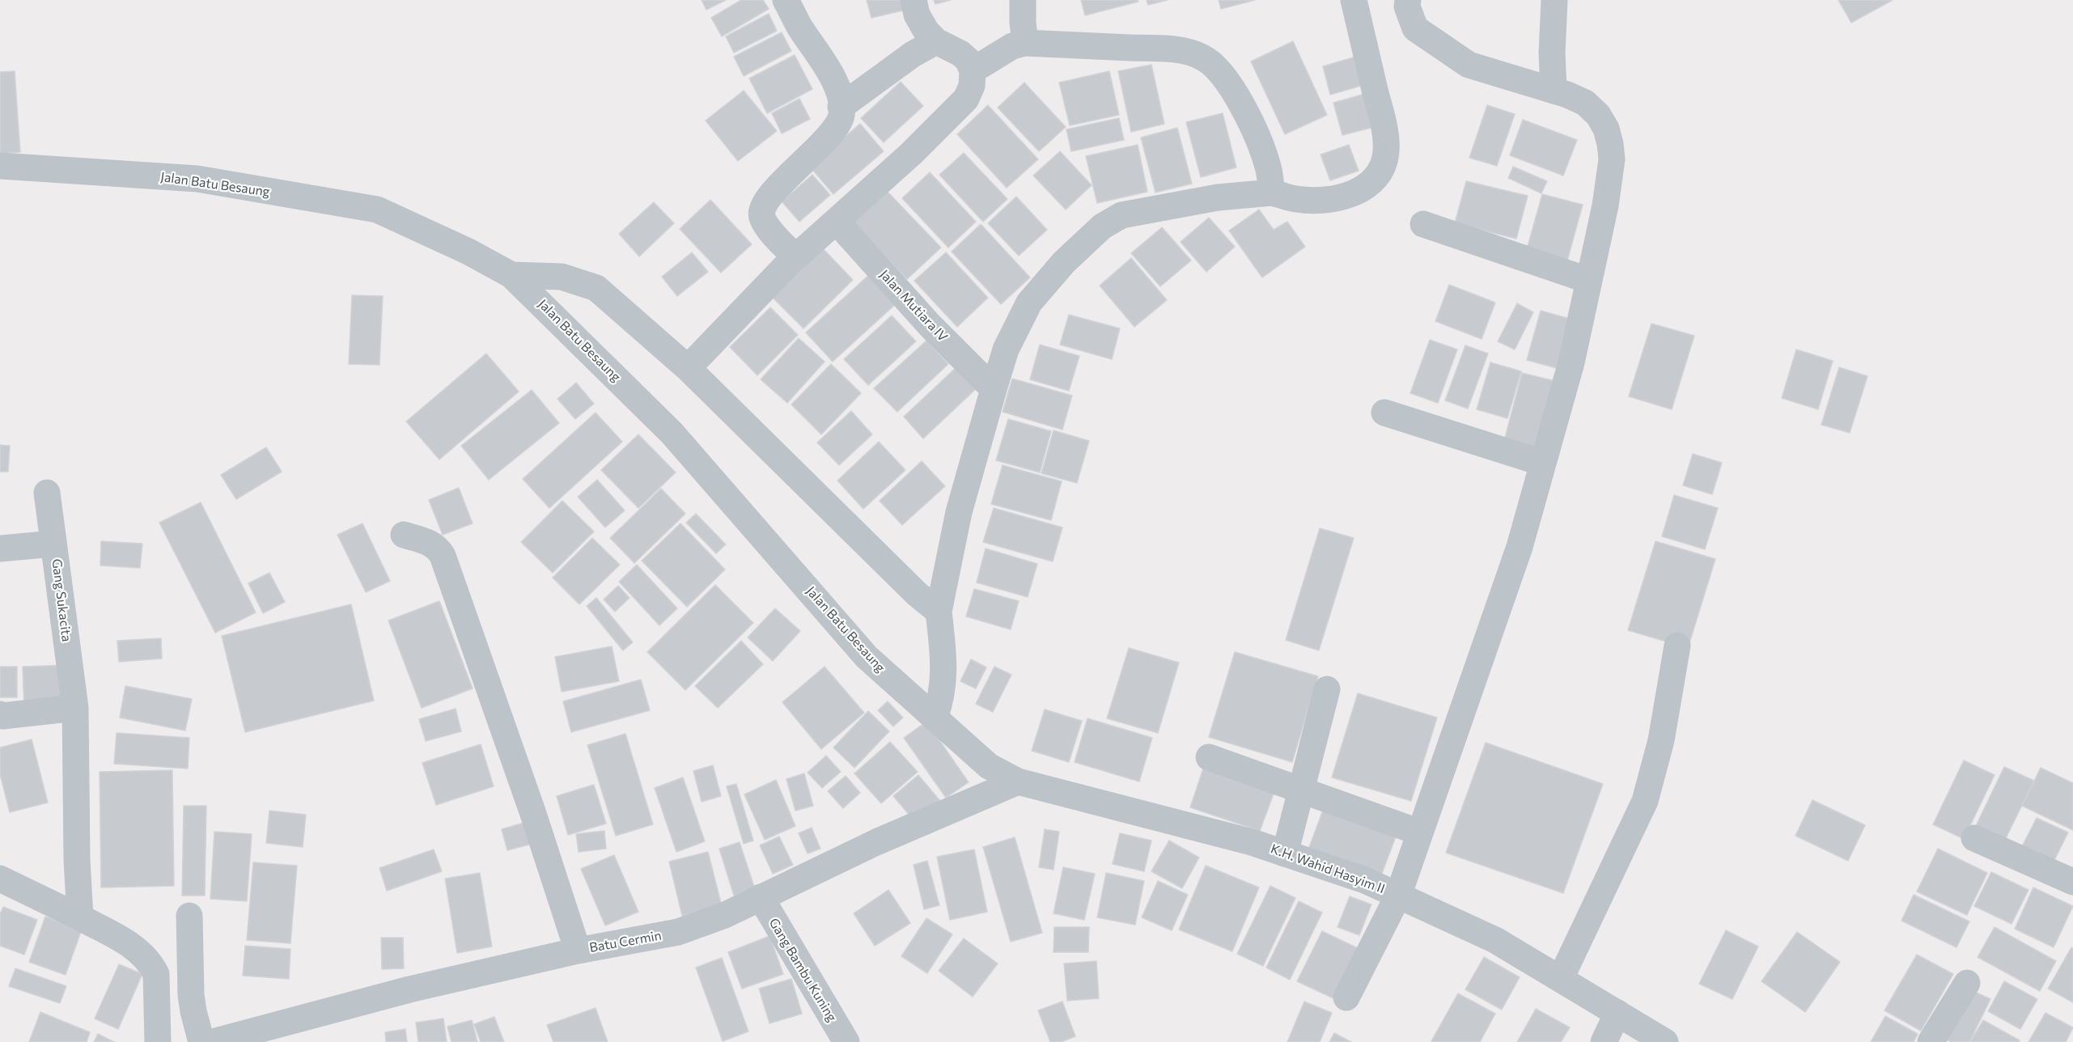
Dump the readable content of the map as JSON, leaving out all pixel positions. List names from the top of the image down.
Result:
{
  "streets": {
    "street": [
      "Jalan Batu Besaung",
      "Jalan Mutiara IV",
      "Gang Sukacita",
      "K.H. Wahid Hasyim II",
      "Batu Cermin",
      "Gang Bambu Kuning"
    ]
  },
  "crossings": [
    ["Jalan Batu Besaung", "K.H. Wahid Hasyim II"],
    ["Jalan Batu Besaung", "Batu Cermin"],
    ["K.H. Wahid Hasyim II", "Batu Cermin"],
    ["Batu Cermin", "Gang Bambu Kuning"]
  ]
}
